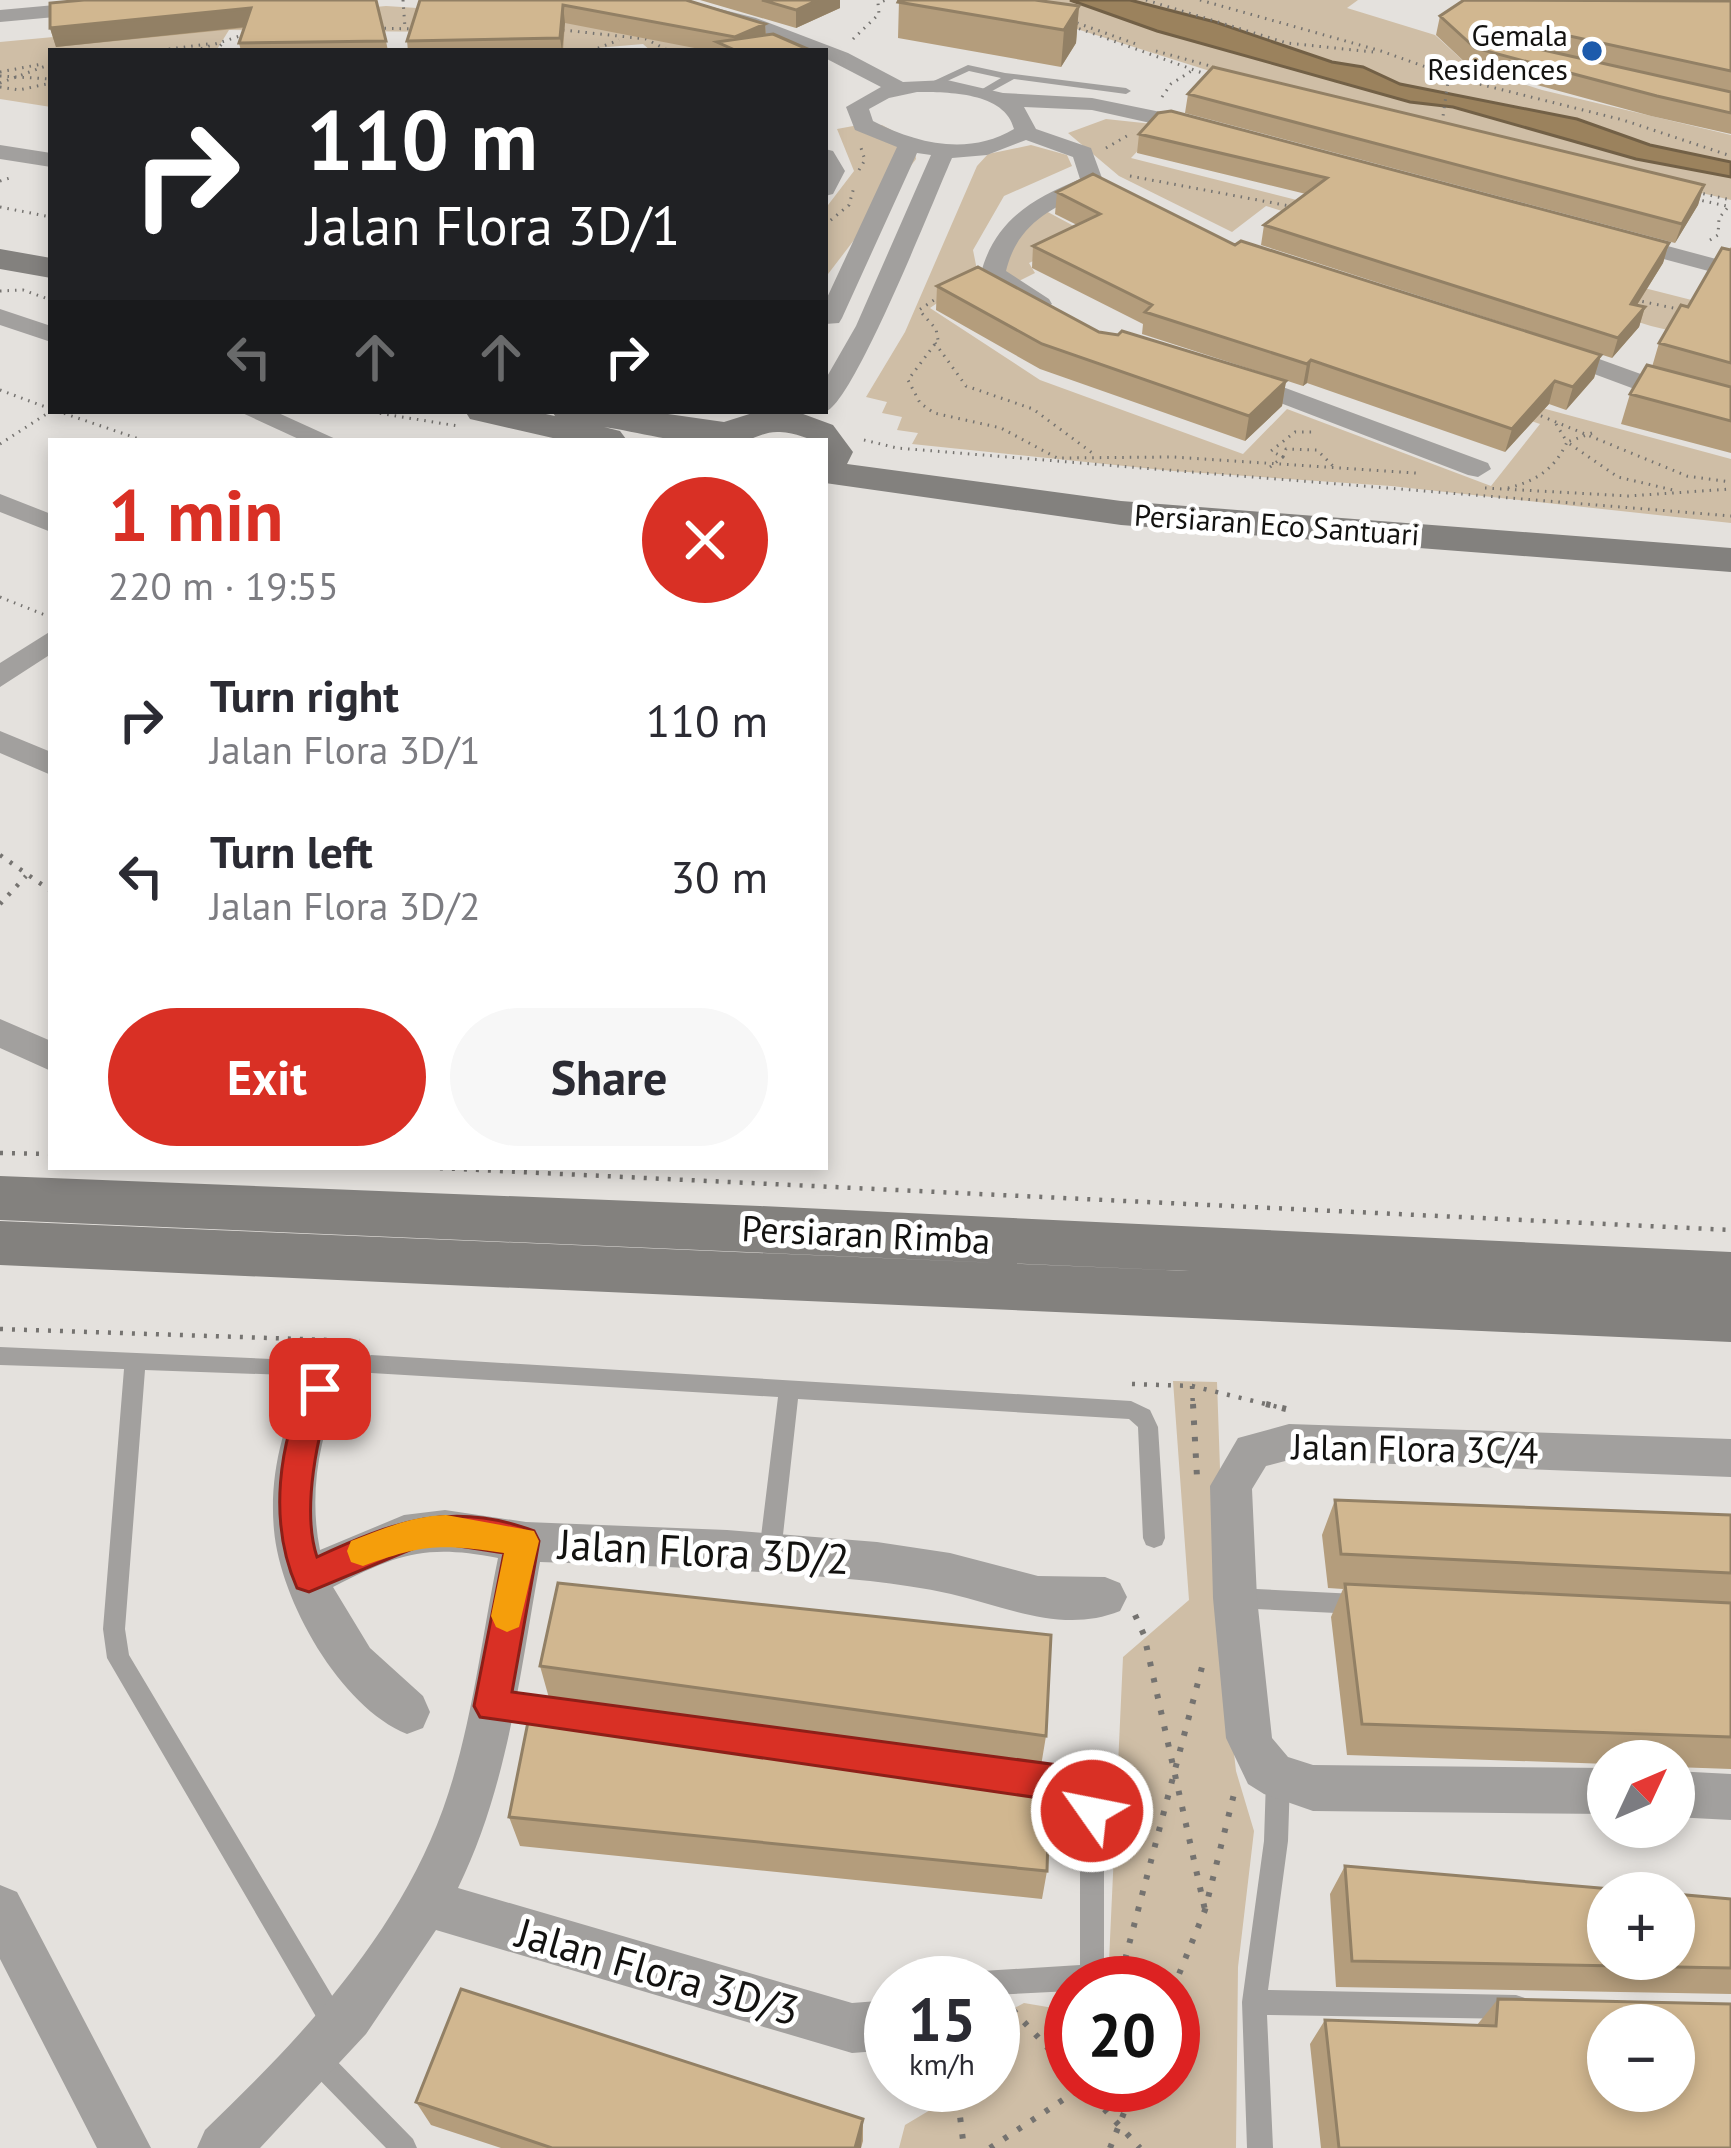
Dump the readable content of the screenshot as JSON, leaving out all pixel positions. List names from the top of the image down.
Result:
{
  "streets": {
    "street": [
      "Persiaran Eco Santuari",
      "Persiaran Rimba",
      "Jalan Flora 3C/4",
      "Jalan Flora 3D/2",
      "Jalan Flora 3D/3"
    ]
  },
  "places": ["Gemala Residences"],
  "north": "top right",
  "page": {
    "turn": ["110 m", "Jalan Flora 3D/1"],
    "heading": ["1 min", "220 m · 19:55"],
    "list": [
      {
        "name": "Turn right",
        "note": "Jalan Flora 3D/1",
        "value": "110 m"
      },
      {
        "name": "Turn left",
        "note": "Jalan Flora 3D/2",
        "value": "30 m"
      }
    ],
    "buttons": ["Exit", "Share"],
    "map_buttons": ["+", "−"],
    "speed": "15 km/h",
    "limit": "20"
  }
}
